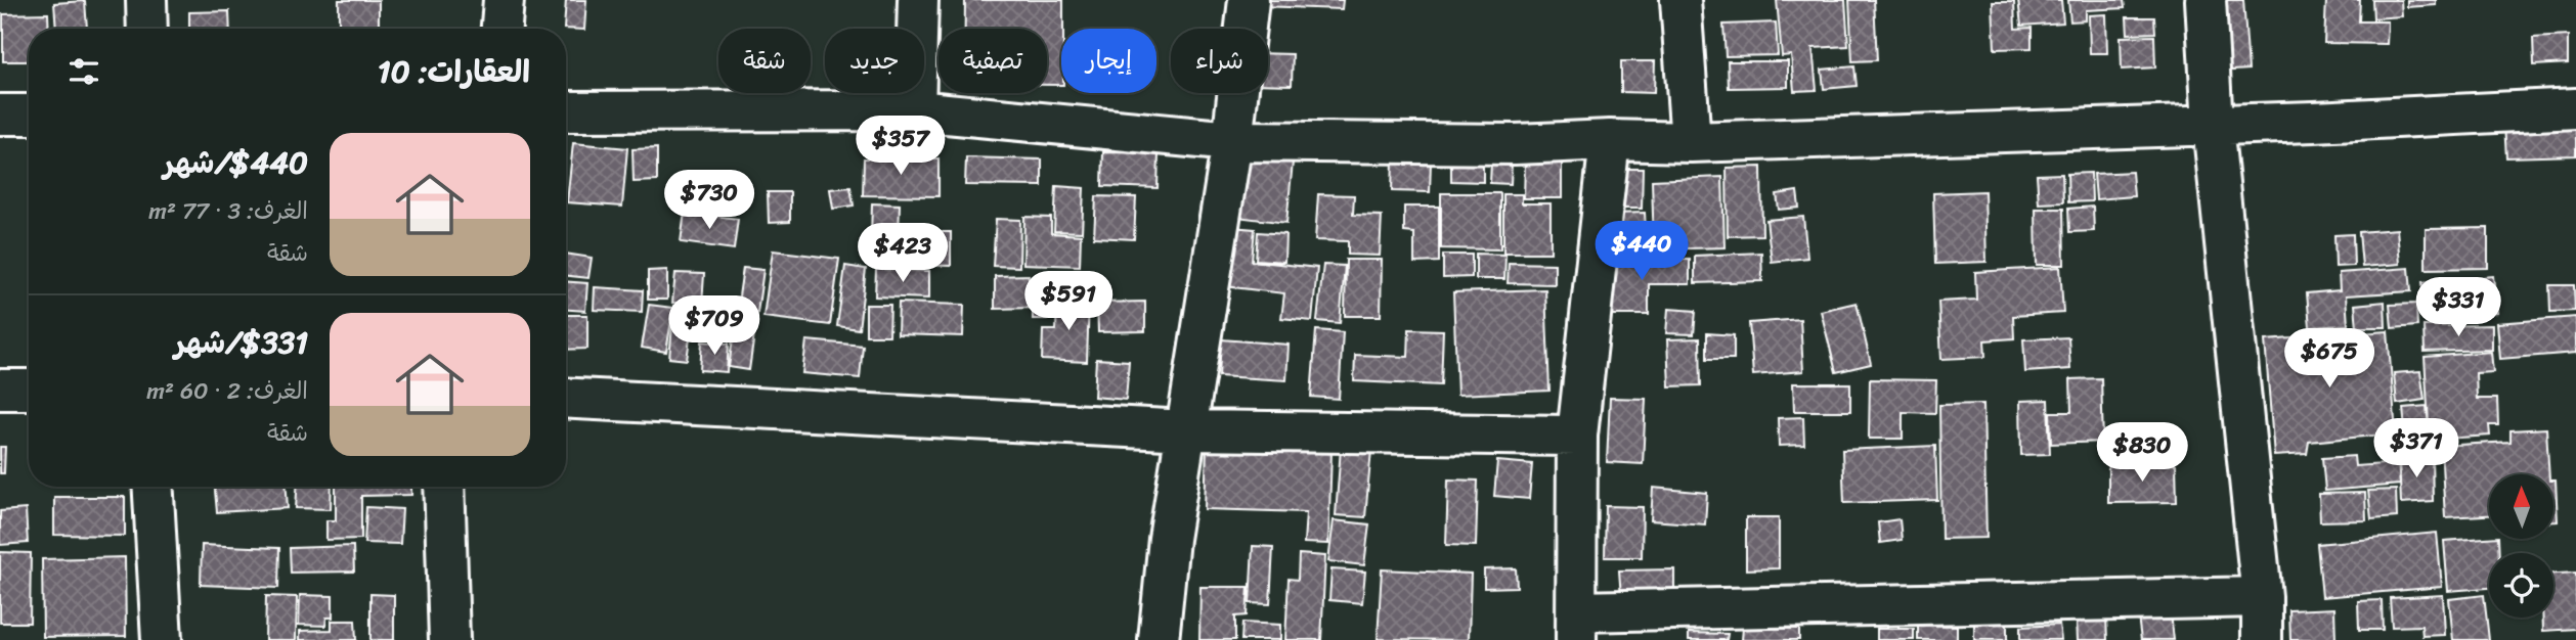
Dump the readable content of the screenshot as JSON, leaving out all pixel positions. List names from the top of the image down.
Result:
{
  "north": "top",
  "page": {
    "chip": [
      "شراء",
      "إيجار",
      "تصفية",
      "جديد",
      "شقة"
    ],
    "heading": "العقارات: 10",
    "list": [
      {
        "name": "$440/شهر",
        "note": "الغرف: 3 · 77 m² · شقة"
      },
      {
        "name": "$331/شهر",
        "note": "الغرف: 2 · 60 m² · شقة"
      }
    ],
    "price": [
      "$357",
      "$730",
      "$440",
      "$423",
      "$591",
      "$331",
      "$709",
      "$675",
      "$371",
      "$830"
    ]
  }
}
